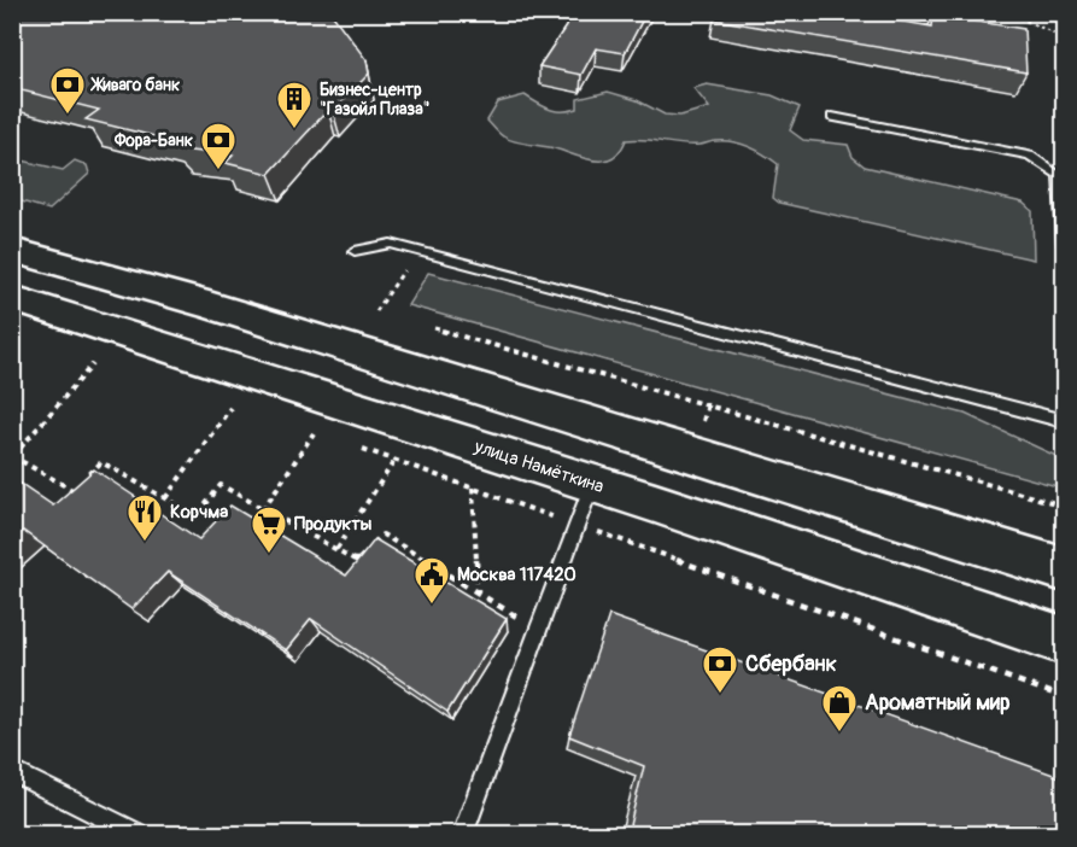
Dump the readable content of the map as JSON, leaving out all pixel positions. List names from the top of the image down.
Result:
{
  "streets": {
    "main road": ["улица Намёткина"]
  },
  "places": {
    "bank": ["Живаго банк", "Фора-Банк", "Сбербанк"],
    "building": ["Бизнес-центр \"Газойл Плаза\""],
    "restaurant": ["Корчма"],
    "supermarket": ["Продукты"],
    "public building": ["Москва 117420"],
    "shop": ["Ароматный мир"]
  }
}
